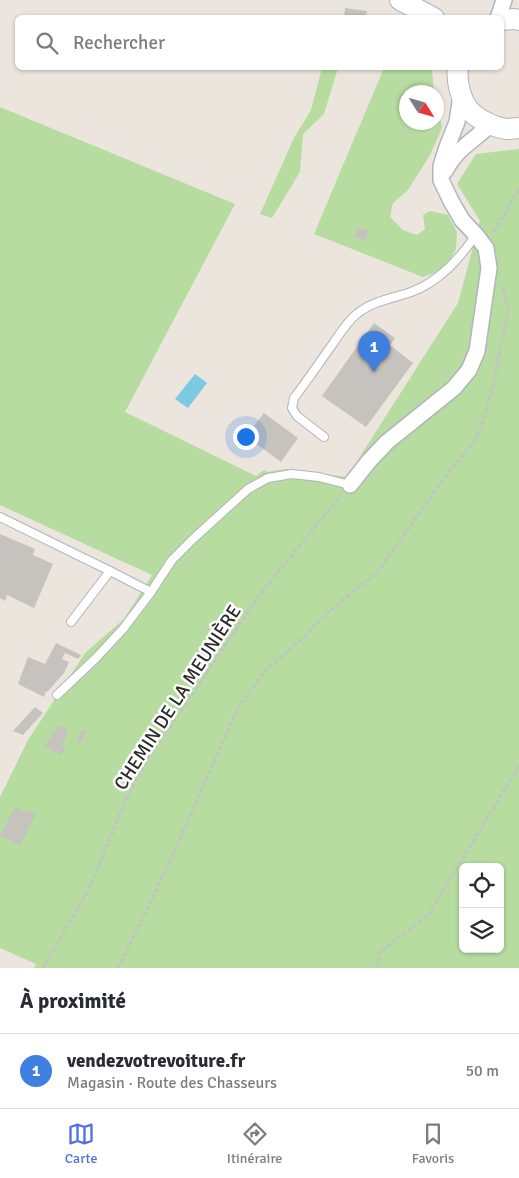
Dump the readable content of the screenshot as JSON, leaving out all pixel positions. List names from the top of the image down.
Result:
{
  "streets": {
    "path": ["CHEMIN DE LA MEUNIÈRE"]
  },
  "north": "bottom right",
  "page": {
    "search": "Rechercher",
    "pins": "1",
    "heading": "À proximité",
    "list": [
      {
        "mark": "1",
        "name": "vendezvotrevoiture.fr",
        "note": "Magasin · Route des Chasseurs",
        "value": "50 m"
      }
    ],
    "nav": ["Carte", "Itinéraire", "Favoris"]
  }
}
